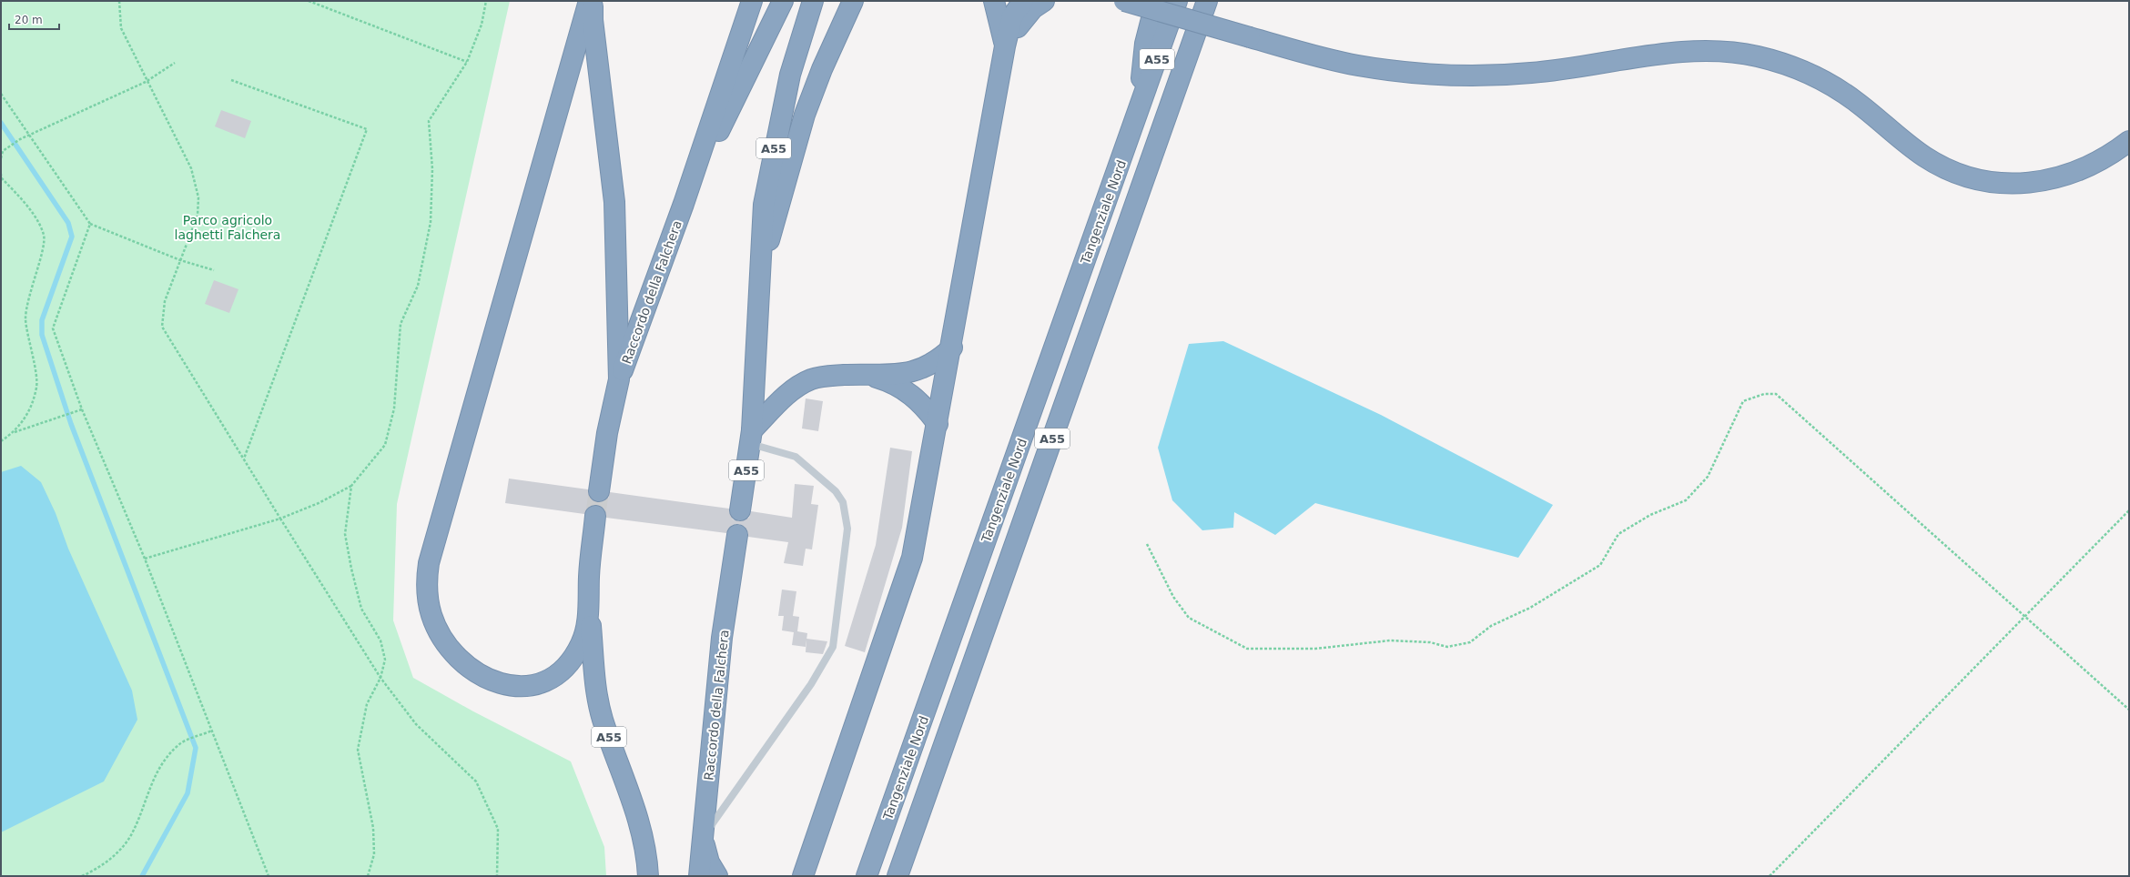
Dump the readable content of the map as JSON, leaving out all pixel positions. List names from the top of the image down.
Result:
{
  "streets": {
    "highway": ["A55", "Tangenziale Nord", "Raccordo della Falchera"]
  },
  "parks": ["Parco agricolo laghetti Falchera"],
  "scale_bar": "20 m"
}
